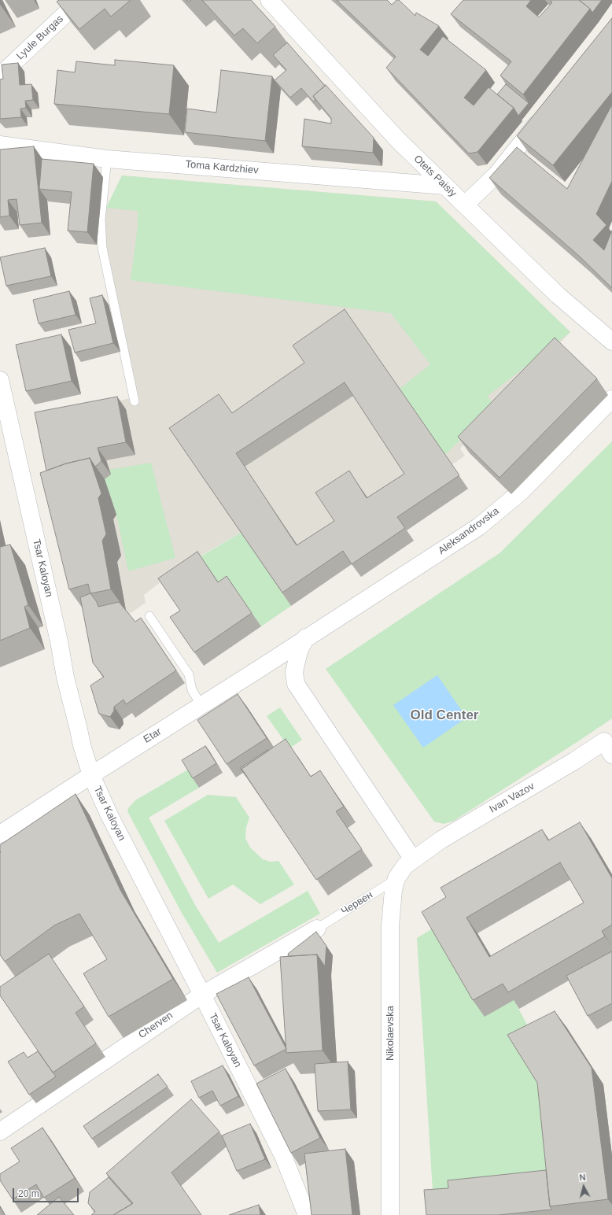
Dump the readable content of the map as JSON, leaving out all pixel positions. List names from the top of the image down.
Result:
{
  "streets": {
    "street": [
      "Lyule Burgas",
      "Toma Kardzhiev",
      "Otets Paisiy",
      "Aleksandrovska",
      "Tsar Kaloyan",
      "Etar",
      "Ivan Vazov",
      "Cherven",
      "Nikolaevska"
    ],
    "lane": ["Червен"]
  },
  "crossings": [
    ["Toma Kardzhiev", "Otets Paisiy"],
    ["Aleksandrovska", "Etar"],
    ["Tsar Kaloyan", "Etar"],
    ["Tsar Kaloyan", "Cherven"],
    ["Ivan Vazov", "Nikolaevska"],
    ["Червен", "Cherven"],
    ["Червен", "Nikolaevska"]
  ],
  "districts": ["Old Center"],
  "scale_bar": "20 m",
  "north": "top"
}
